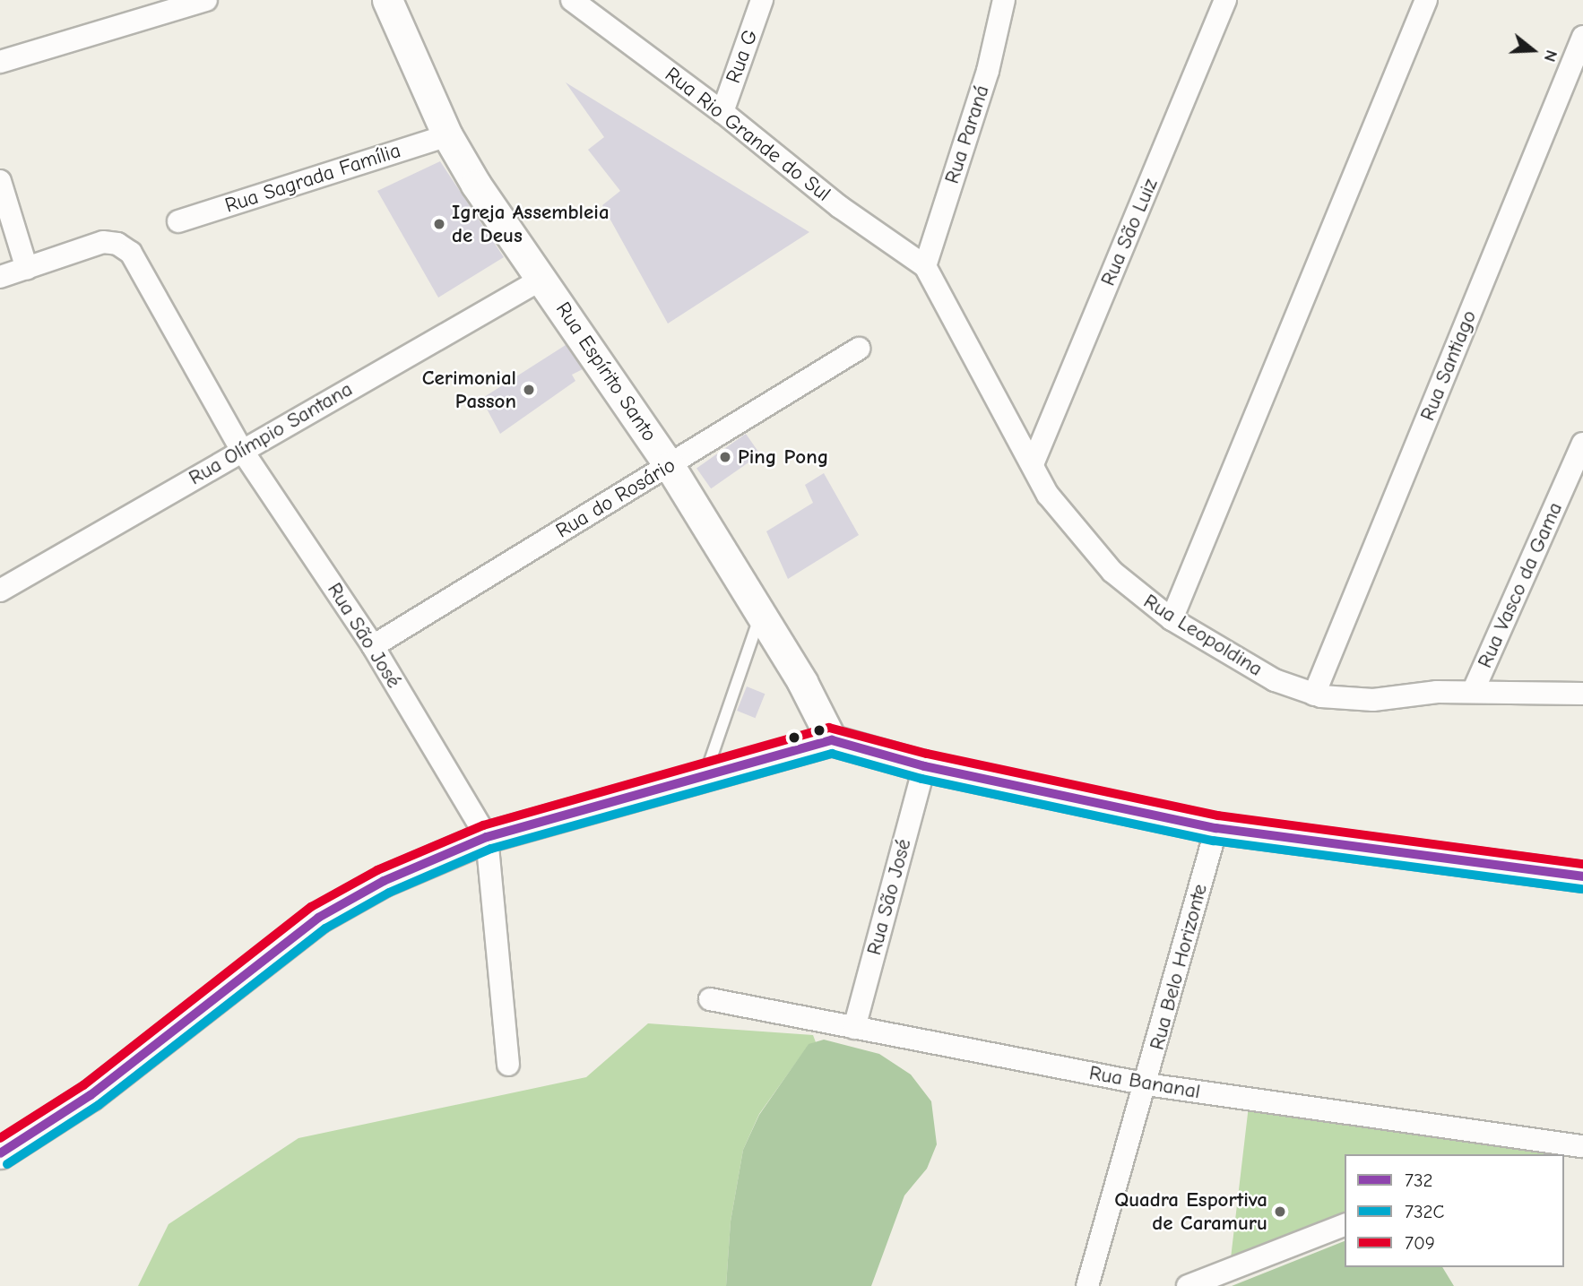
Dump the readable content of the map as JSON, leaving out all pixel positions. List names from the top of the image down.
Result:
{
  "streets": {
    "street": [
      "Rua G",
      "Rua Rio Grande do Sul",
      "Rua Paraná",
      "Rua Sagrada Família",
      "Rua São Luiz",
      "Rua Santiago",
      "Rua Espírito Santo",
      "Rua Olímpio Santana",
      "Rua do Rosário",
      "Rua Vasco da Gama",
      "Rua São José",
      "Rua Leopoldina",
      "Rua Belo Horizonte",
      "Rua Bananal"
    ]
  },
  "crossings": [
    ["Rua G", "Rua Rio Grande do Sul"],
    ["Rua Rio Grande do Sul", "Rua Paraná"],
    ["Rua Rio Grande do Sul", "Rua Leopoldina"],
    ["Rua Paraná", "Rua Leopoldina"],
    ["Rua Sagrada Família", "Rua Espírito Santo"],
    ["Rua São Luiz", "Rua Leopoldina"],
    ["Rua Santiago", "Rua Leopoldina"],
    ["Rua Espírito Santo", "Rua Olímpio Santana"],
    ["Rua Espírito Santo", "Rua do Rosário"],
    ["Rua Olímpio Santana", "Rua São José"],
    ["Rua do Rosário", "Rua São José"],
    ["Rua Vasco da Gama", "Rua Leopoldina"],
    ["Rua São José", "Rua Bananal"],
    ["Rua Belo Horizonte", "Rua Bananal"]
  ],
  "places": [
    "Igreja Assembleia de Deus",
    "Cerimonial Passon",
    "Ping Pong",
    "Quadra Esportiva de Caramuru"
  ],
  "lines": ["transit line 709", "transit line 732", "transit line 732C"],
  "legend": ["732", "732C", "709"],
  "north": "right"
}
